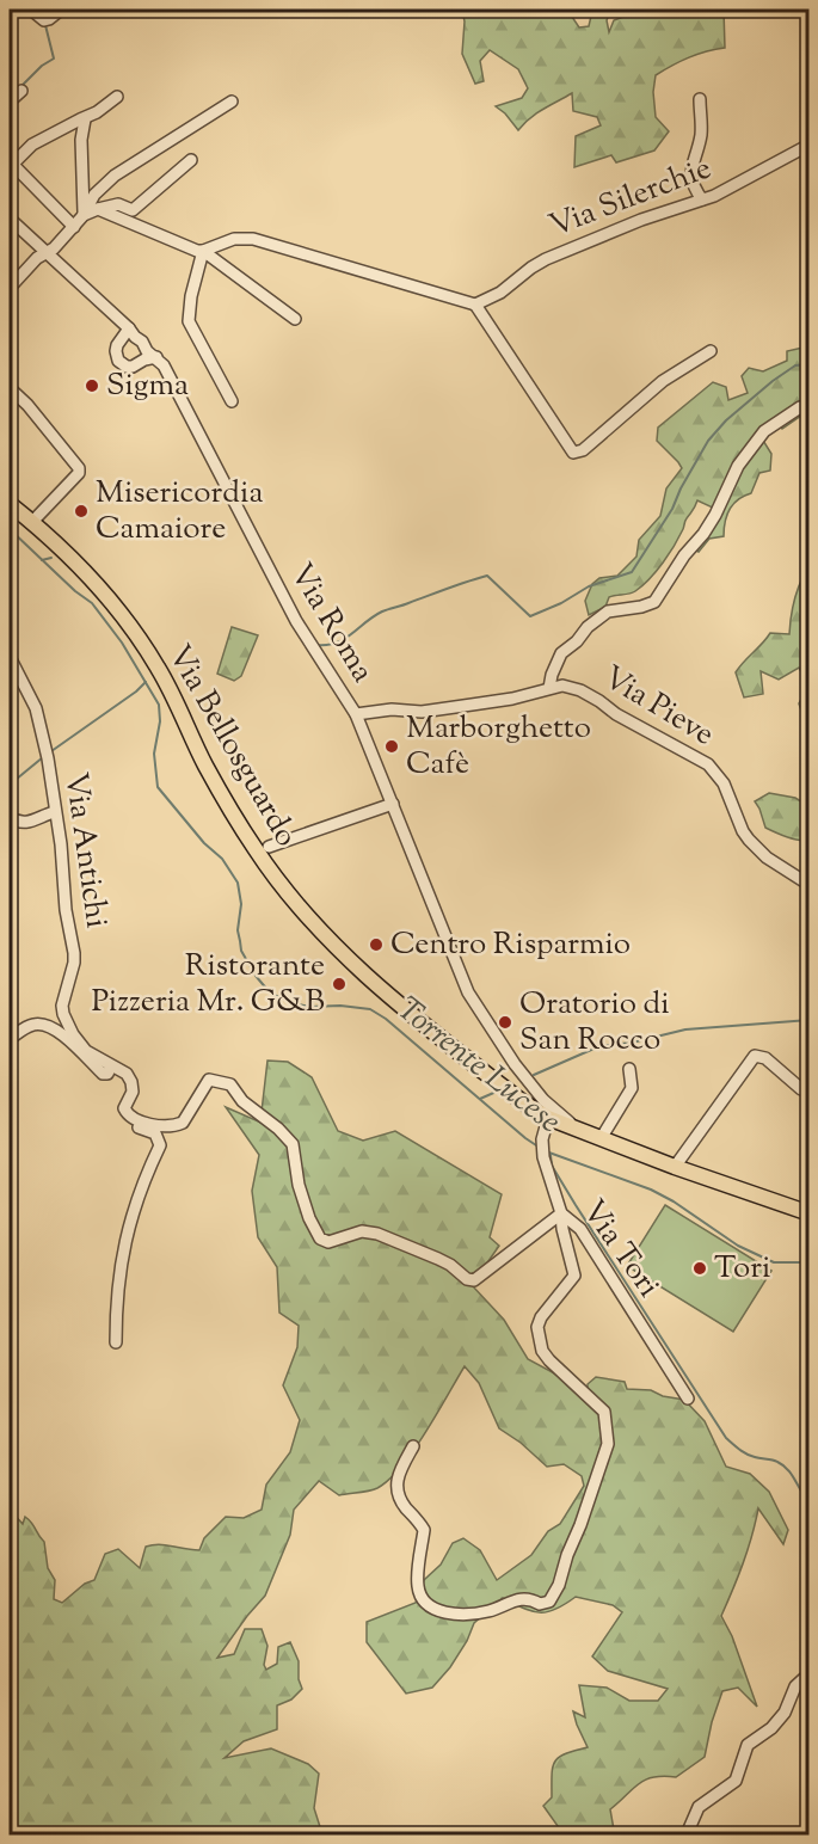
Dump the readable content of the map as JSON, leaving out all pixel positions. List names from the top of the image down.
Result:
{
  "streets": {
    "main road": ["Via Bellosguardo"],
    "street": [
      "Via Silerchie",
      "Via Roma",
      "Via Pieve",
      "Via Antichi",
      "Via Tori"
    ]
  },
  "crossings": [
    ["Via Bellosguardo", "Via Tori"]
  ],
  "water": ["Torrente Lucese"],
  "places": [
    "Sigma",
    "Misericordia Camaiore",
    "Marborghetto Cafè",
    "Centro Risparmio",
    "Ristorante Pizzeria Mr. G&B",
    "Oratorio di San Rocco",
    "Tori"
  ]
}
